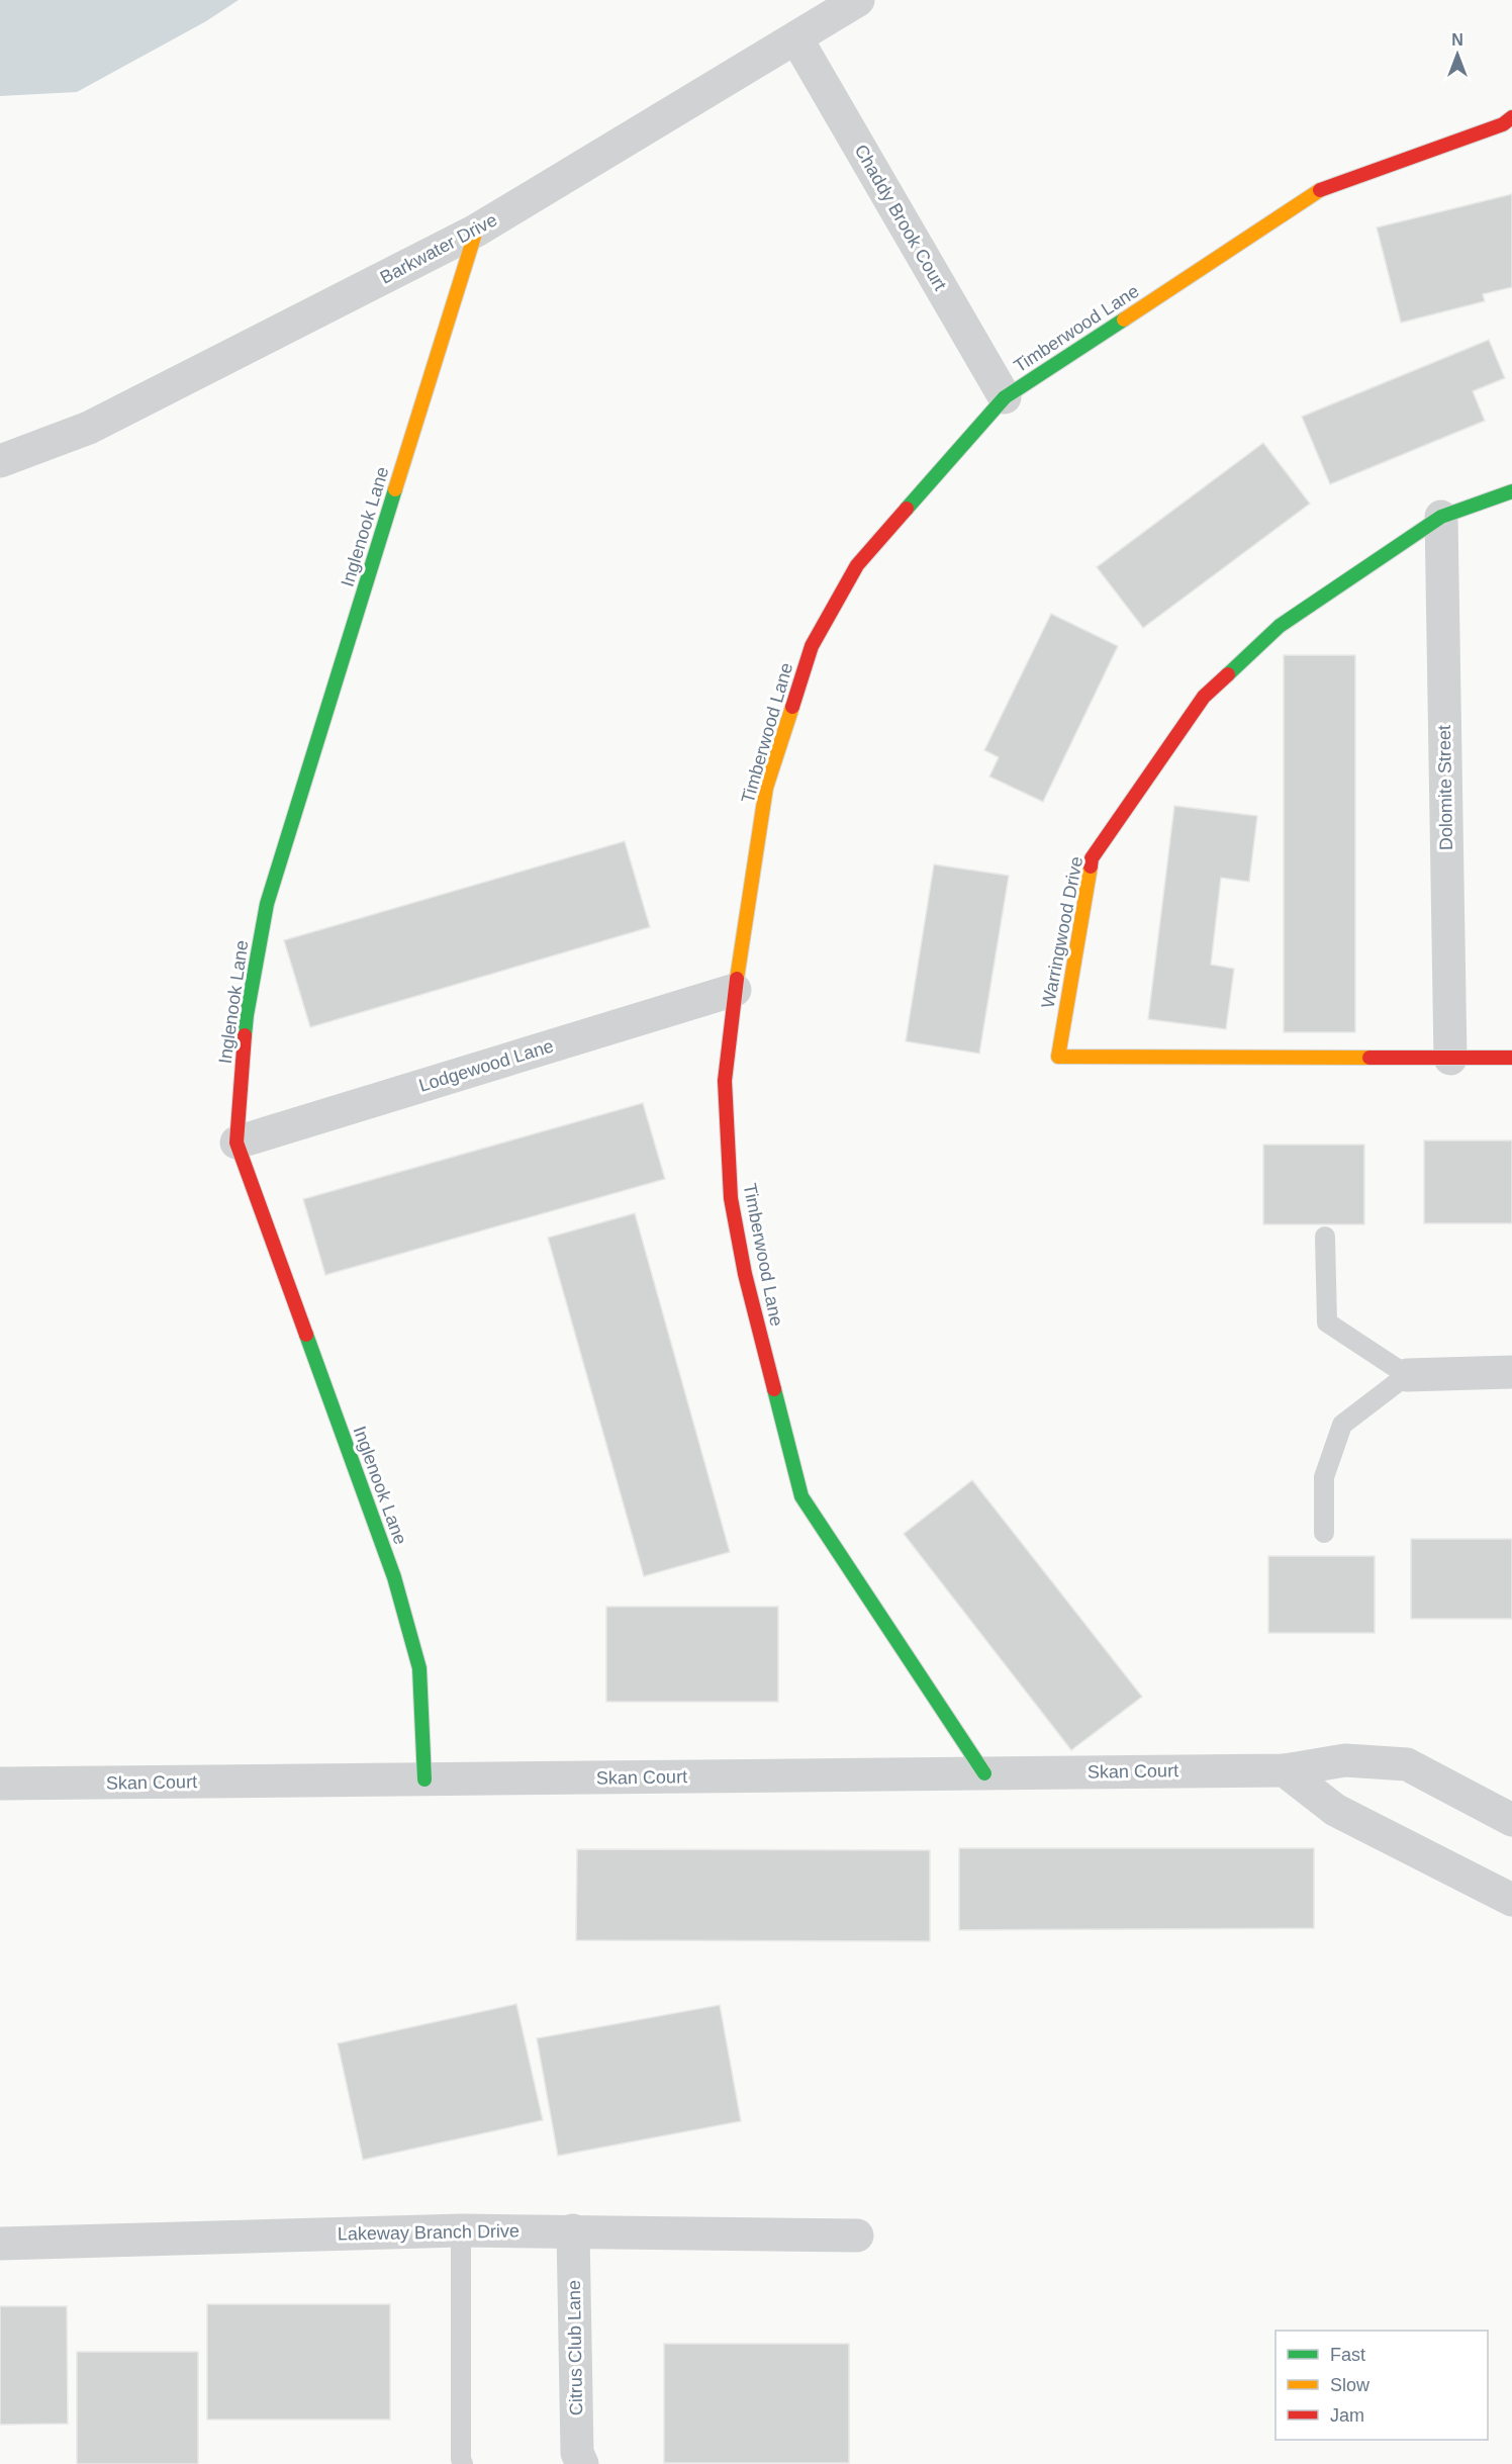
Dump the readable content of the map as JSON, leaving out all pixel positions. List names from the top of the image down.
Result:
{
  "streets": {
    "street": [
      "Chaddy Brook Court",
      "Barkwater Drive",
      "Timberwood Lane",
      "Inglenook Lane",
      "Dolomite Street",
      "Warringwood Drive",
      "Lodgewood Lane",
      "Skan Court",
      "Lakeway Branch Drive",
      "Citrus Club Lane"
    ]
  },
  "crossings": [
    ["Chaddy Brook Court", "Barkwater Drive"],
    ["Chaddy Brook Court", "Timberwood Lane"],
    ["Barkwater Drive", "Inglenook Lane"],
    ["Timberwood Lane", "Lodgewood Lane"],
    ["Timberwood Lane", "Skan Court"],
    ["Inglenook Lane", "Lodgewood Lane"],
    ["Inglenook Lane", "Skan Court"],
    ["Dolomite Street", "Warringwood Drive"],
    ["Lakeway Branch Drive", "Citrus Club Lane"]
  ],
  "legend": ["Fast", "Slow", "Jam"],
  "north": "top"
}
